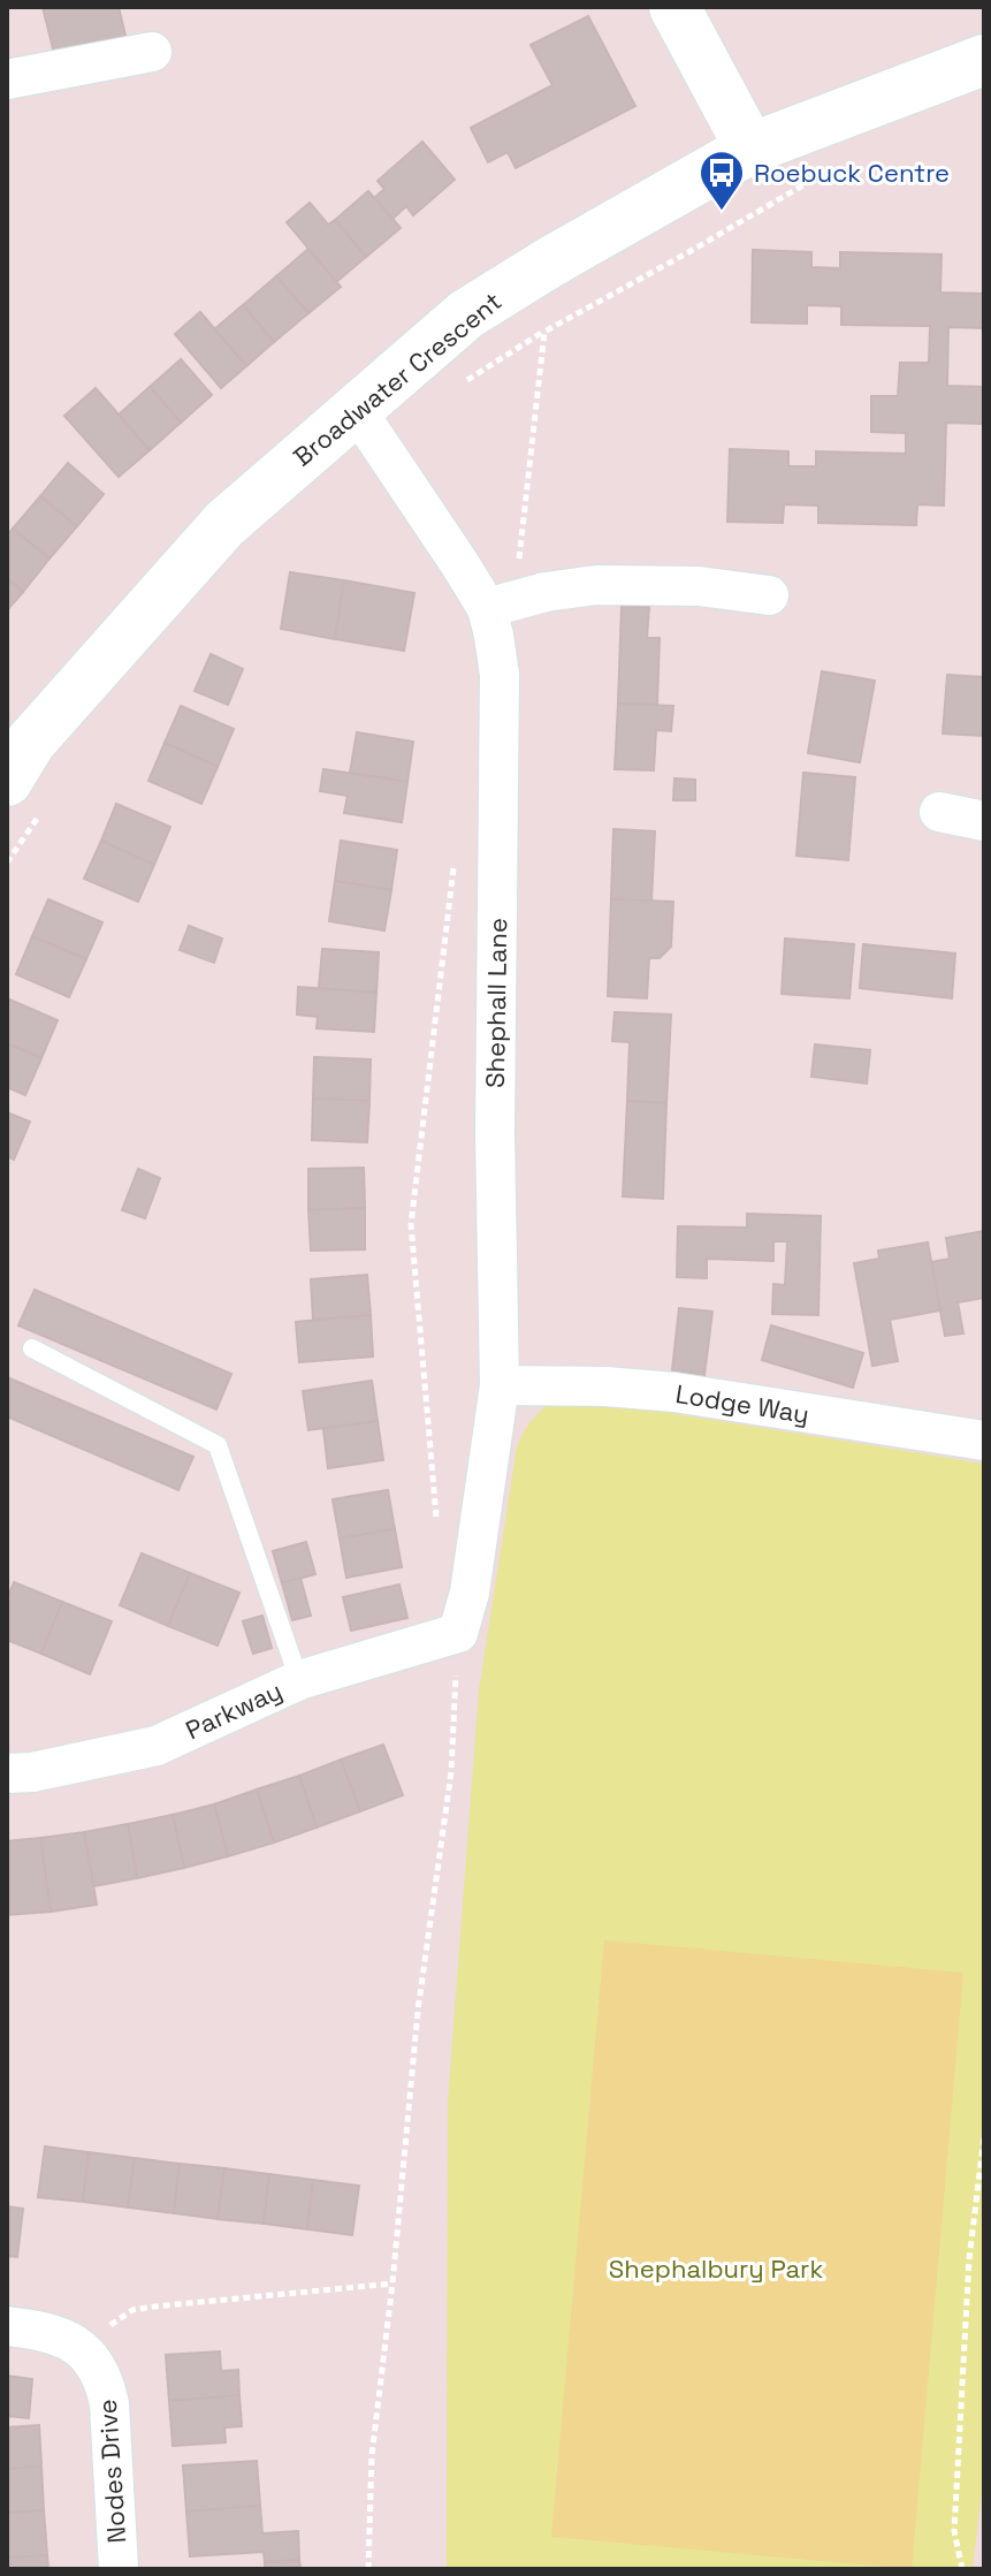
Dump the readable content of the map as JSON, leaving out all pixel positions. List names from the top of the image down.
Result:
{
  "streets": {
    "street": [
      "Broadwater Crescent",
      "Shephall Lane",
      "Lodge Way",
      "Parkway",
      "Nodes Drive"
    ]
  },
  "crossings": [
    ["Broadwater Crescent", "Shephall Lane"],
    ["Shephall Lane", "Lodge Way"],
    ["Shephall Lane", "Parkway"]
  ],
  "parks": ["Shephalbury Park"],
  "places": {
    "bus stop": ["Roebuck Centre"]
  }
}
